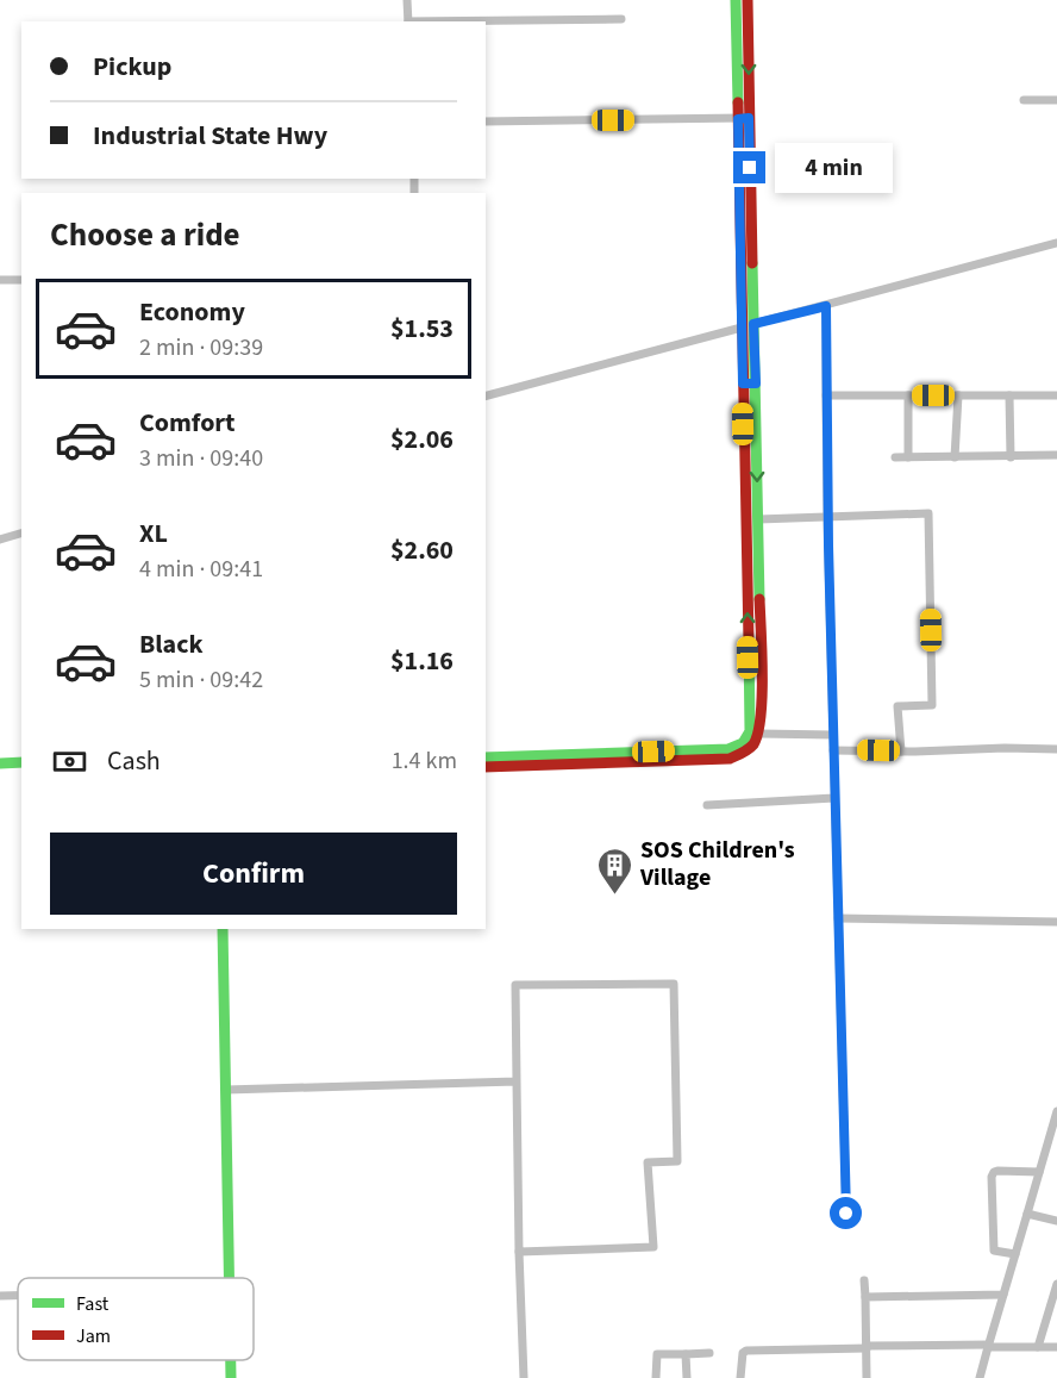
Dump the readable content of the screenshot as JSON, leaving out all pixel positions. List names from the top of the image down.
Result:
{
  "places": {
    "building": ["SOS Children's Village"]
  },
  "legend": ["Fast", "Jam"],
  "page": {
    "banner": ["Pickup", "Industrial State Hwy"],
    "bubble": "4 min",
    "heading": "Choose a ride",
    "list": [
      {
        "name": "Economy",
        "note": "2 min · 09:39",
        "value": "$1.53"
      },
      {
        "name": "Comfort",
        "note": "3 min · 09:40",
        "value": "$2.06"
      },
      {
        "name": "XL",
        "note": "4 min · 09:41",
        "value": "$2.60"
      },
      {
        "name": "Black",
        "note": "5 min · 09:42",
        "value": "$1.16"
      }
    ],
    "pay": ["Cash", "1.4 km"],
    "buttons": "Confirm"
  }
}
